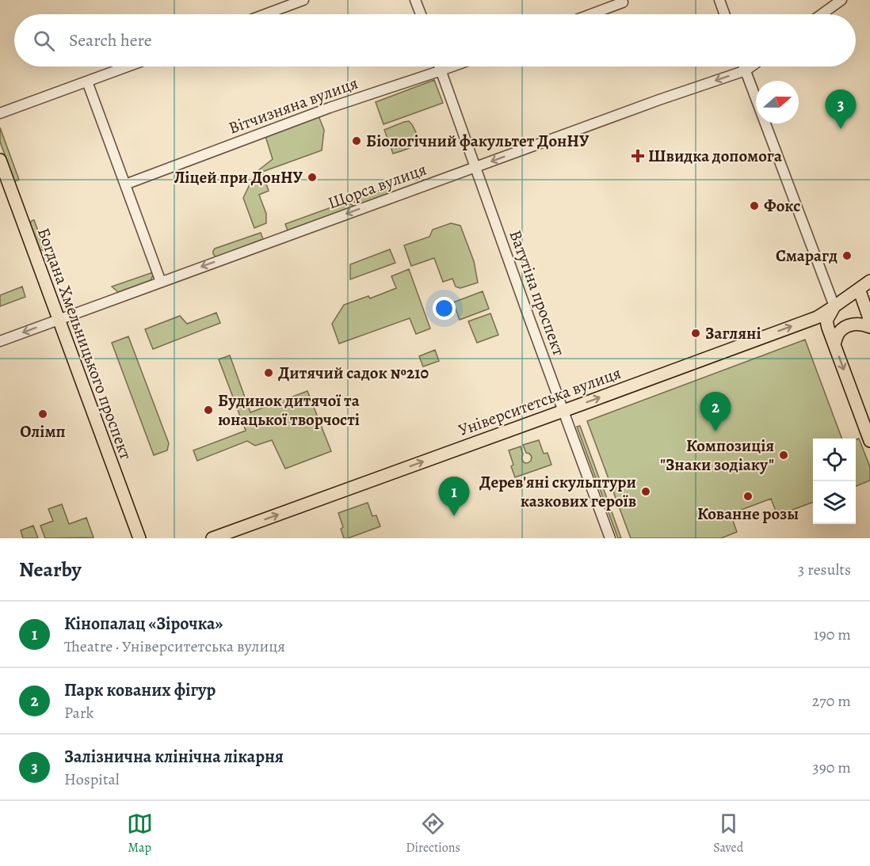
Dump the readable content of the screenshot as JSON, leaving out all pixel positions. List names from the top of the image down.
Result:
{
  "streets": {
    "main road": ["Богдана Хмельницького проспект", "Університетська вулиця"],
    "street": ["Вітчизняна вулиця", "Щорса вулиця", "Ватутіна проспект"]
  },
  "crossings": [
    ["Вітчизняна вулиця", "Ватутіна проспект"],
    ["Щорса вулиця", "Ватутіна проспект"],
    ["Щорса вулиця", "Богдана Хмельницького проспект"],
    ["Ватутіна проспект", "Університетська вулиця"]
  ],
  "one_way": ["Щорса вулиця", "Університетська вулиця"],
  "places": {
    "other": [
      "Біологічний факультет ДонНУ",
      "Ліцей при ДонНУ",
      "Фокс",
      "Смарагд",
      "Загляні",
      "Дитячий садок №210",
      "Будинок дитячої та юнацької творчості",
      "Олімп",
      "Композиція \"Знаки зодіаку\"",
      "Дерев'яні скульптури казкових героїв",
      "Кованне розы"
    ],
    "health": ["Швидка допомога"]
  },
  "north": "right",
  "page": {
    "search": "Search here",
    "pins": ["3", "2", "1"],
    "heading": ["Nearby", "3 results"],
    "list": [
      {
        "mark": "1",
        "name": "Кінопалац «Зірочка»",
        "note": "Theatre · Університетська вулиця",
        "value": "190 m"
      },
      {
        "mark": "2",
        "name": "Парк кованих фігур",
        "note": "Park",
        "value": "270 m"
      },
      {
        "mark": "3",
        "name": "Залізнична клінічна лікарня",
        "note": "Hospital",
        "value": "390 m"
      }
    ],
    "nav": ["Map", "Directions", "Saved"]
  }
}
